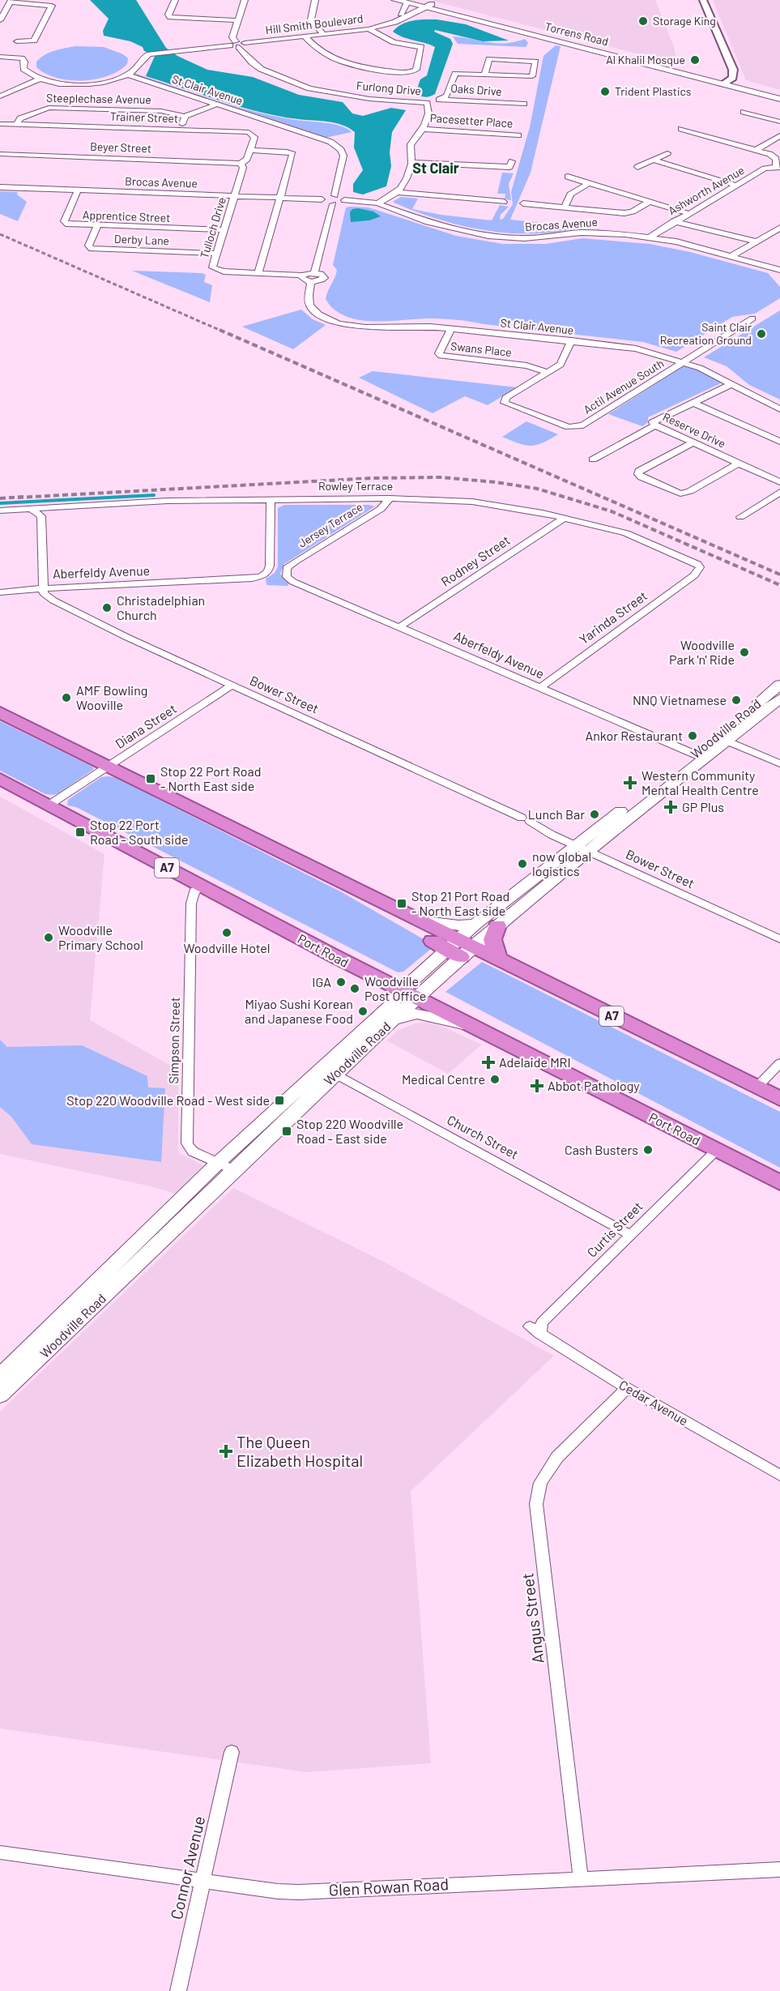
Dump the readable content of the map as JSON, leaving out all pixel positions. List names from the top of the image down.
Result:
{
  "streets": {
    "highway": ["A7", "Port Road"],
    "main road": ["Torrens Road", "Woodville Road"],
    "street": [
      "Hill Smith Boulevard",
      "Furlong Drive",
      "St Clair Avenue",
      "Oaks Drive",
      "Steeplechase Avenue",
      "Trainer Street",
      "Pacesetter Place",
      "Beyer Street",
      "Brocas Avenue",
      "Ashworth Avenue",
      "Apprentice Street",
      "Tulloch Drive",
      "Derby Lane",
      "Swans Place",
      "Actil Avenue South",
      "Reserve Drive",
      "Rowley Terrace",
      "Jersey Terrace",
      "Rodney Street",
      "Aberfeldy Avenue",
      "Yarinda Street",
      "Bower Street",
      "Diana Street",
      "Simpson Street",
      "Church Street",
      "Curtis Street",
      "Cedar Avenue",
      "Angus Street",
      "Connor Avenue",
      "Glen Rowan Road"
    ]
  },
  "crossings": [
    ["Hill Smith Boulevard", "Torrens Road"],
    ["Hill Smith Boulevard", "Furlong Drive"],
    ["Hill Smith Boulevard", "St Clair Avenue"],
    ["Furlong Drive", "Oaks Drive"],
    ["Furlong Drive", "Pacesetter Place"],
    ["St Clair Avenue", "Swans Place"],
    ["St Clair Avenue", "Actil Avenue South"],
    ["St Clair Avenue", "Reserve Drive"],
    ["Steeplechase Avenue", "Trainer Street"],
    ["Beyer Street", "Tulloch Drive"],
    ["Brocas Avenue", "Ashworth Avenue"],
    ["Brocas Avenue", "Apprentice Street"],
    ["Brocas Avenue", "Tulloch Drive"],
    ["Apprentice Street", "Tulloch Drive"],
    ["Apprentice Street", "Derby Lane"],
    ["Tulloch Drive", "Derby Lane"],
    ["Swans Place", "Actil Avenue South"],
    ["Rowley Terrace", "Jersey Terrace"],
    ["Rowley Terrace", "Rodney Street"],
    ["Rowley Terrace", "Aberfeldy Avenue"],
    ["Rowley Terrace", "Yarinda Street"],
    ["Jersey Terrace", "Aberfeldy Avenue"],
    ["Rodney Street", "Aberfeldy Avenue"],
    ["Aberfeldy Avenue", "Yarinda Street"],
    ["Aberfeldy Avenue", "Bower Street"],
    ["Aberfeldy Avenue", "Woodville Road"],
    ["Bower Street", "Diana Street"],
    ["Bower Street", "Woodville Road"],
    ["Diana Street", "A7"],
    ["Diana Street", "Port Road"],
    ["Woodville Road", "A7"],
    ["Woodville Road", "Port Road"],
    ["Woodville Road", "Simpson Street"],
    ["Woodville Road", "Church Street"],
    ["Port Road", "Simpson Street"],
    ["Port Road", "Curtis Street"],
    ["Church Street", "Curtis Street"],
    ["Curtis Street", "Cedar Avenue"],
    ["Cedar Avenue", "Angus Street"],
    ["Angus Street", "Glen Rowan Road"],
    ["Connor Avenue", "Glen Rowan Road"]
  ],
  "districts": ["St Clair"],
  "places": {
    "other": [
      "Storage King",
      "Al Khalil Mosque",
      "Trident Plastics",
      "Saint Clair Recreation Ground",
      "Christadelphian Church",
      "Woodville Park 'n' Ride",
      "AMF Bowling Wooville",
      "NNQ Vietnamese",
      "Ankor Restaurant",
      "Lunch Bar",
      "now global logistics",
      "Woodville Hotel",
      "Woodville Primary School",
      "IGA",
      "Woodville Post Office",
      "Miyao Sushi Korean and Japanese Food",
      "Medical Centre",
      "Cash Busters"
    ],
    "transit": [
      "Stop 22 Port Road - North East side",
      "Stop 22 Port Road - South side",
      "Stop 21 Port Road - North East side",
      "Stop 220 Woodville Road - West side",
      "Stop 220 Woodville Road - East side"
    ],
    "health": [
      "Western Community Mental Health Centre",
      "GP Plus",
      "Adelaide MRI",
      "Abbot Pathology",
      "The Queen Elizabeth Hospital"
    ]
  }
}
